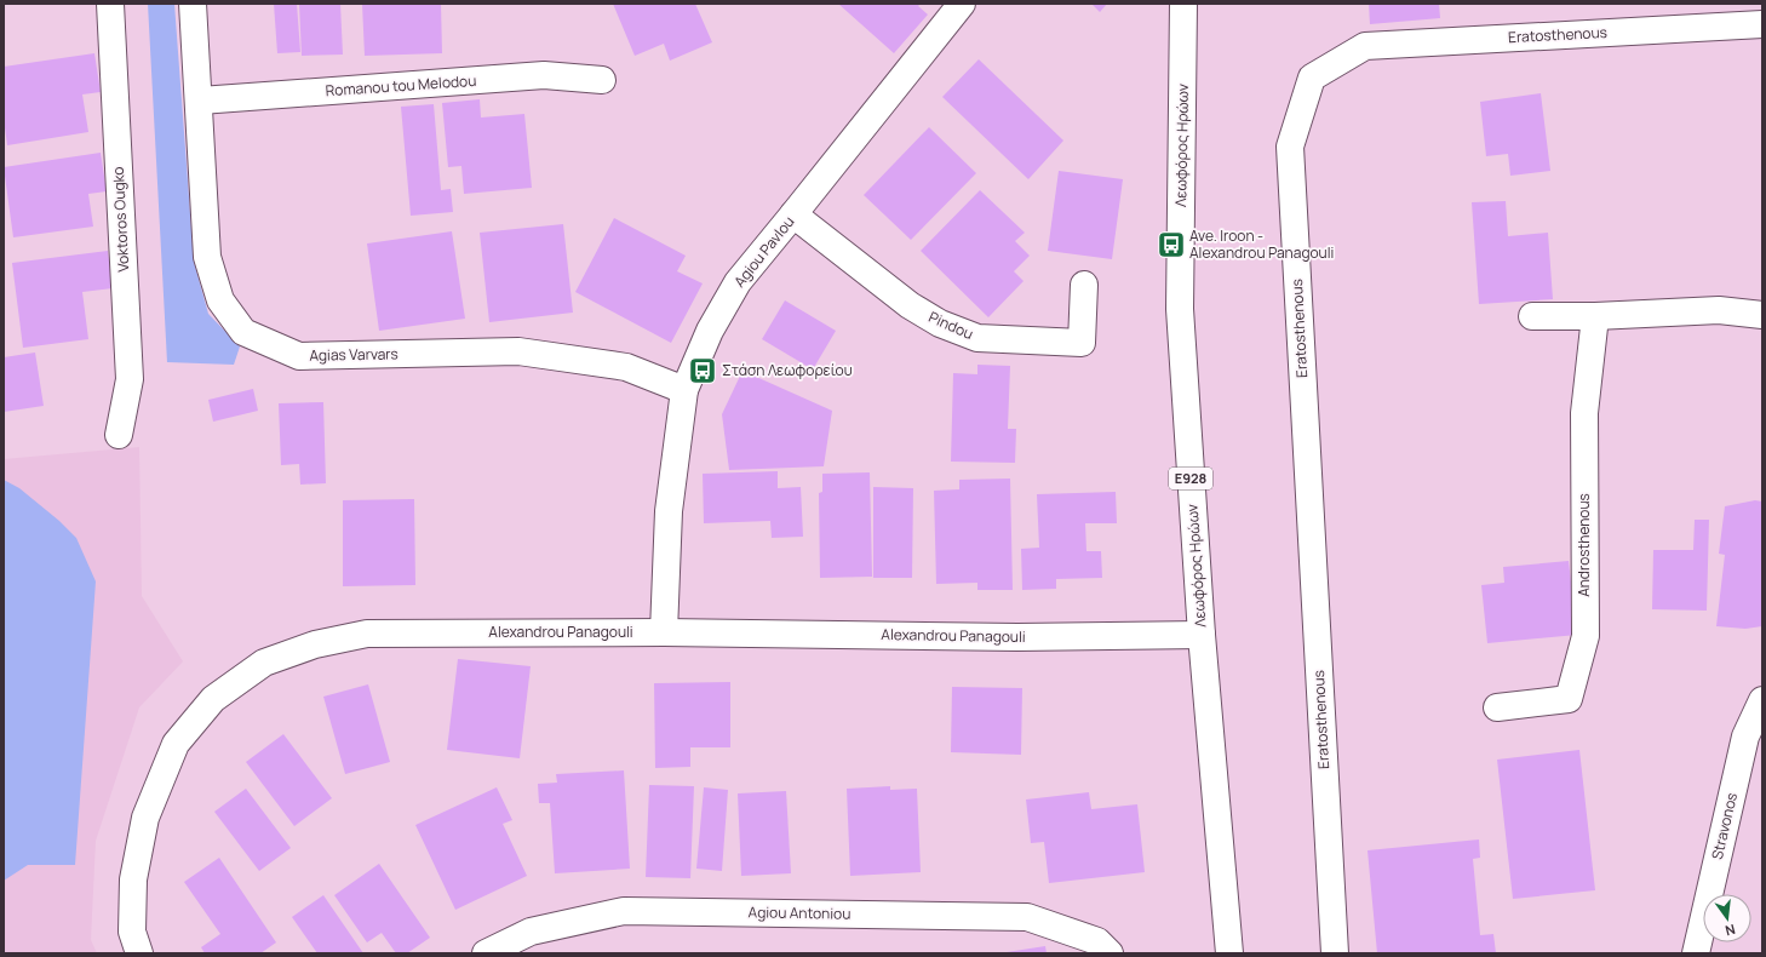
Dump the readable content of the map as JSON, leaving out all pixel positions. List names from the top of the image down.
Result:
{
  "streets": {
    "street": [
      "Eratosthenous",
      "Romanou tou Melodou",
      "Λεωφόρος Ηρώων",
      "Voktoros Ougko",
      "Agiou Pavlou",
      "Pindou",
      "Agias Varvars",
      "E928",
      "Androsthenous",
      "Alexandrou Panagouli",
      "Stravonos",
      "Agiou Antoniou"
    ]
  },
  "crossings": [
    ["Romanou tou Melodou", "Agias Varvars"],
    ["Λεωφόρος Ηρώων", "Alexandrou Panagouli"],
    ["Agiou Pavlou", "Pindou"],
    ["Agiou Pavlou", "Agias Varvars"],
    ["Agiou Pavlou", "Alexandrou Panagouli"]
  ],
  "places": {
    "bus stop": ["Ave. Iroon - Alexandrou Panagouli", "Στάση Λεωφορείου"]
  },
  "north": "bottom"
}
